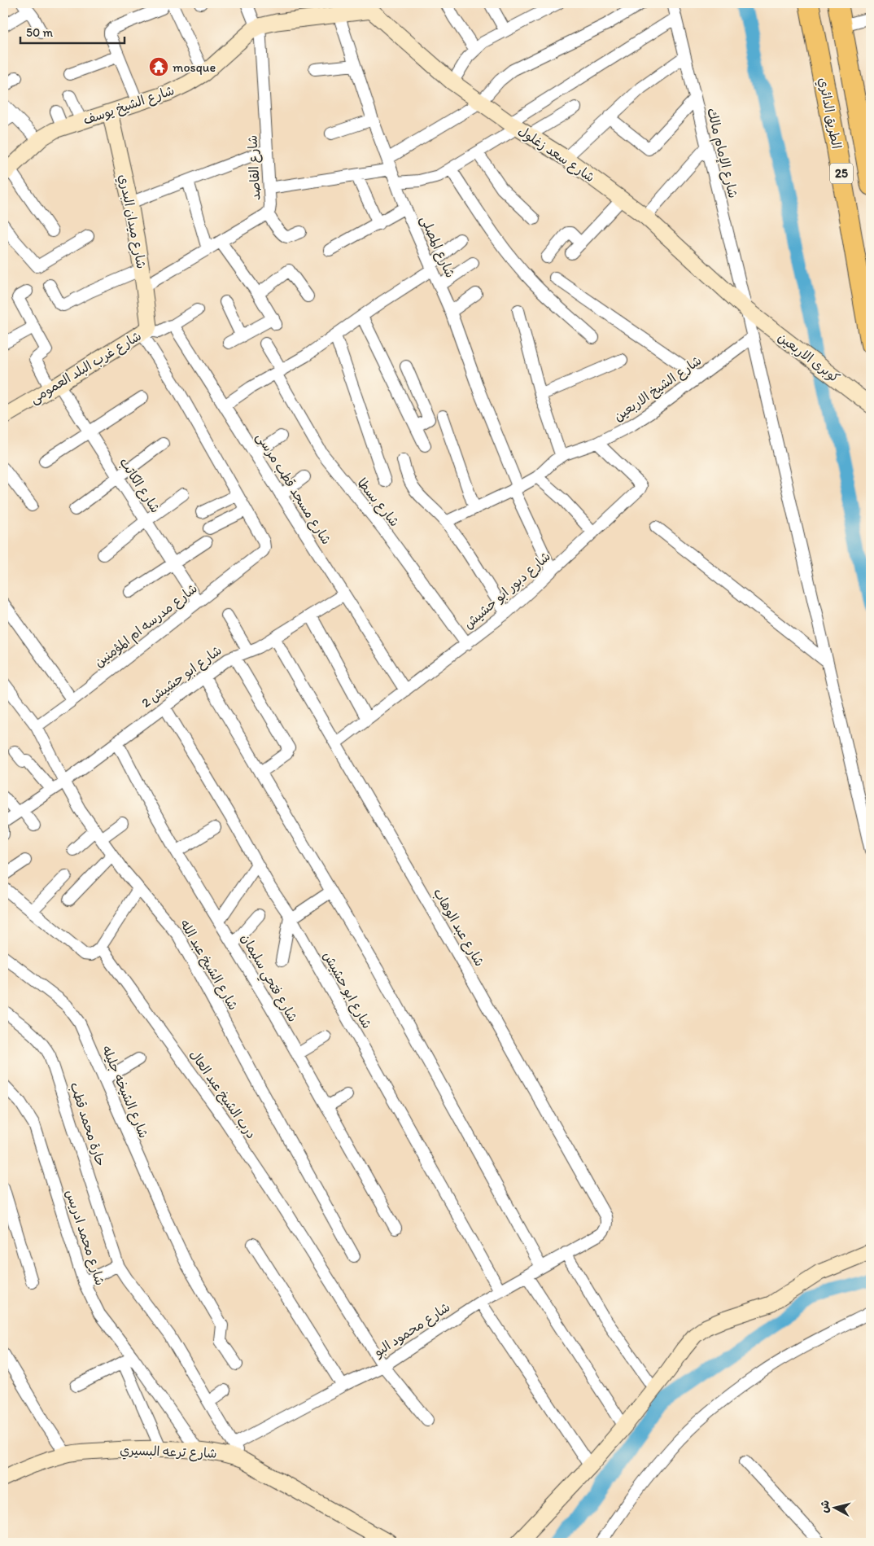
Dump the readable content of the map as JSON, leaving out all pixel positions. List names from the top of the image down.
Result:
{
  "streets": {
    "highway": ["الطريق الدائري", "25"],
    "street": [
      "شارع الشيخ يوسف",
      "شارع الإمام مالك",
      "شارع سعد زغلول",
      "شارع القاصد",
      "شارع ميدان البدري",
      "شارع المصلى",
      "كوبرى الاربعين",
      "شارع غرب البلد العمومى",
      "شارع الشيخ الاربعين",
      "شارع الكاتب",
      "شارع مسجد قطب مرسى",
      "شارع بسطا",
      "شارع دبور ابو حشيش",
      "شارع مدرسه ام المؤمنين",
      "شارع ابو حشيش 2",
      "شارع عبد الوهاب",
      "شارع الشيخ عبد الله",
      "شارع فتحي سليمان",
      "شارع ابو حشيش",
      "شارع الشيخه جليله",
      "درب الشيخ عبد العال",
      "حارة محمد قطب",
      "شارع محمد ادريس",
      "شارع محمود البو",
      "شارع ترعه البسيري"
    ]
  },
  "crossings": [
    ["شارع الشيخ يوسف", "شارع سعد زغلول"],
    ["شارع الشيخ يوسف", "شارع القاصد"],
    ["شارع الشيخ يوسف", "شارع ميدان البدري"],
    ["شارع الشيخ يوسف", "شارع المصلى"],
    ["شارع الإمام مالك", "شارع سعد زغلول"],
    ["شارع الإمام مالك", "كوبرى الاربعين"],
    ["شارع الإمام مالك", "شارع الشيخ الاربعين"],
    ["شارع سعد زغلول", "كوبرى الاربعين"],
    ["شارع القاصد", "شارع ميدان البدري"],
    ["شارع ميدان البدري", "شارع غرب البلد العمومى"],
    ["شارع المصلى", "شارع الشيخ الاربعين"],
    ["شارع المصلى", "شارع دبور ابو حشيش"],
    ["شارع غرب البلد العمومى", "شارع الكاتب"],
    ["شارع الشيخ الاربعين", "شارع دبور ابو حشيش"],
    ["شارع الكاتب", "شارع مدرسه ام المؤمنين"],
    ["شارع مسجد قطب مرسى", "شارع دبور ابو حشيش"],
    ["شارع مسجد قطب مرسى", "شارع ابو حشيش 2"],
    ["شارع بسطا", "شارع دبور ابو حشيش"],
    ["شارع دبور ابو حشيش", "شارع عبد الوهاب"],
    ["شارع مدرسه ام المؤمنين", "شارع الشيخ عبد الله"],
    ["شارع ابو حشيش 2", "شارع عبد الوهاب"],
    ["شارع ابو حشيش 2", "شارع الشيخ عبد الله"],
    ["شارع ابو حشيش 2", "شارع فتحي سليمان"],
    ["شارع ابو حشيش 2", "شارع ابو حشيش"],
    ["شارع عبد الوهاب", "شارع محمود البو"],
    ["شارع ابو حشيش", "شارع محمود البو"],
    ["درب الشيخ عبد العال", "شارع محمود البو"],
    ["حارة محمد قطب", "شارع محمود البو"],
    ["حارة محمد قطب", "شارع ترعه البسيري"],
    ["شارع محمد ادريس", "شارع ترعه البسيري"]
  ],
  "places": {
    "temple": ["mosque"]
  },
  "scale_bar": "50 m",
  "north": "left"
}
